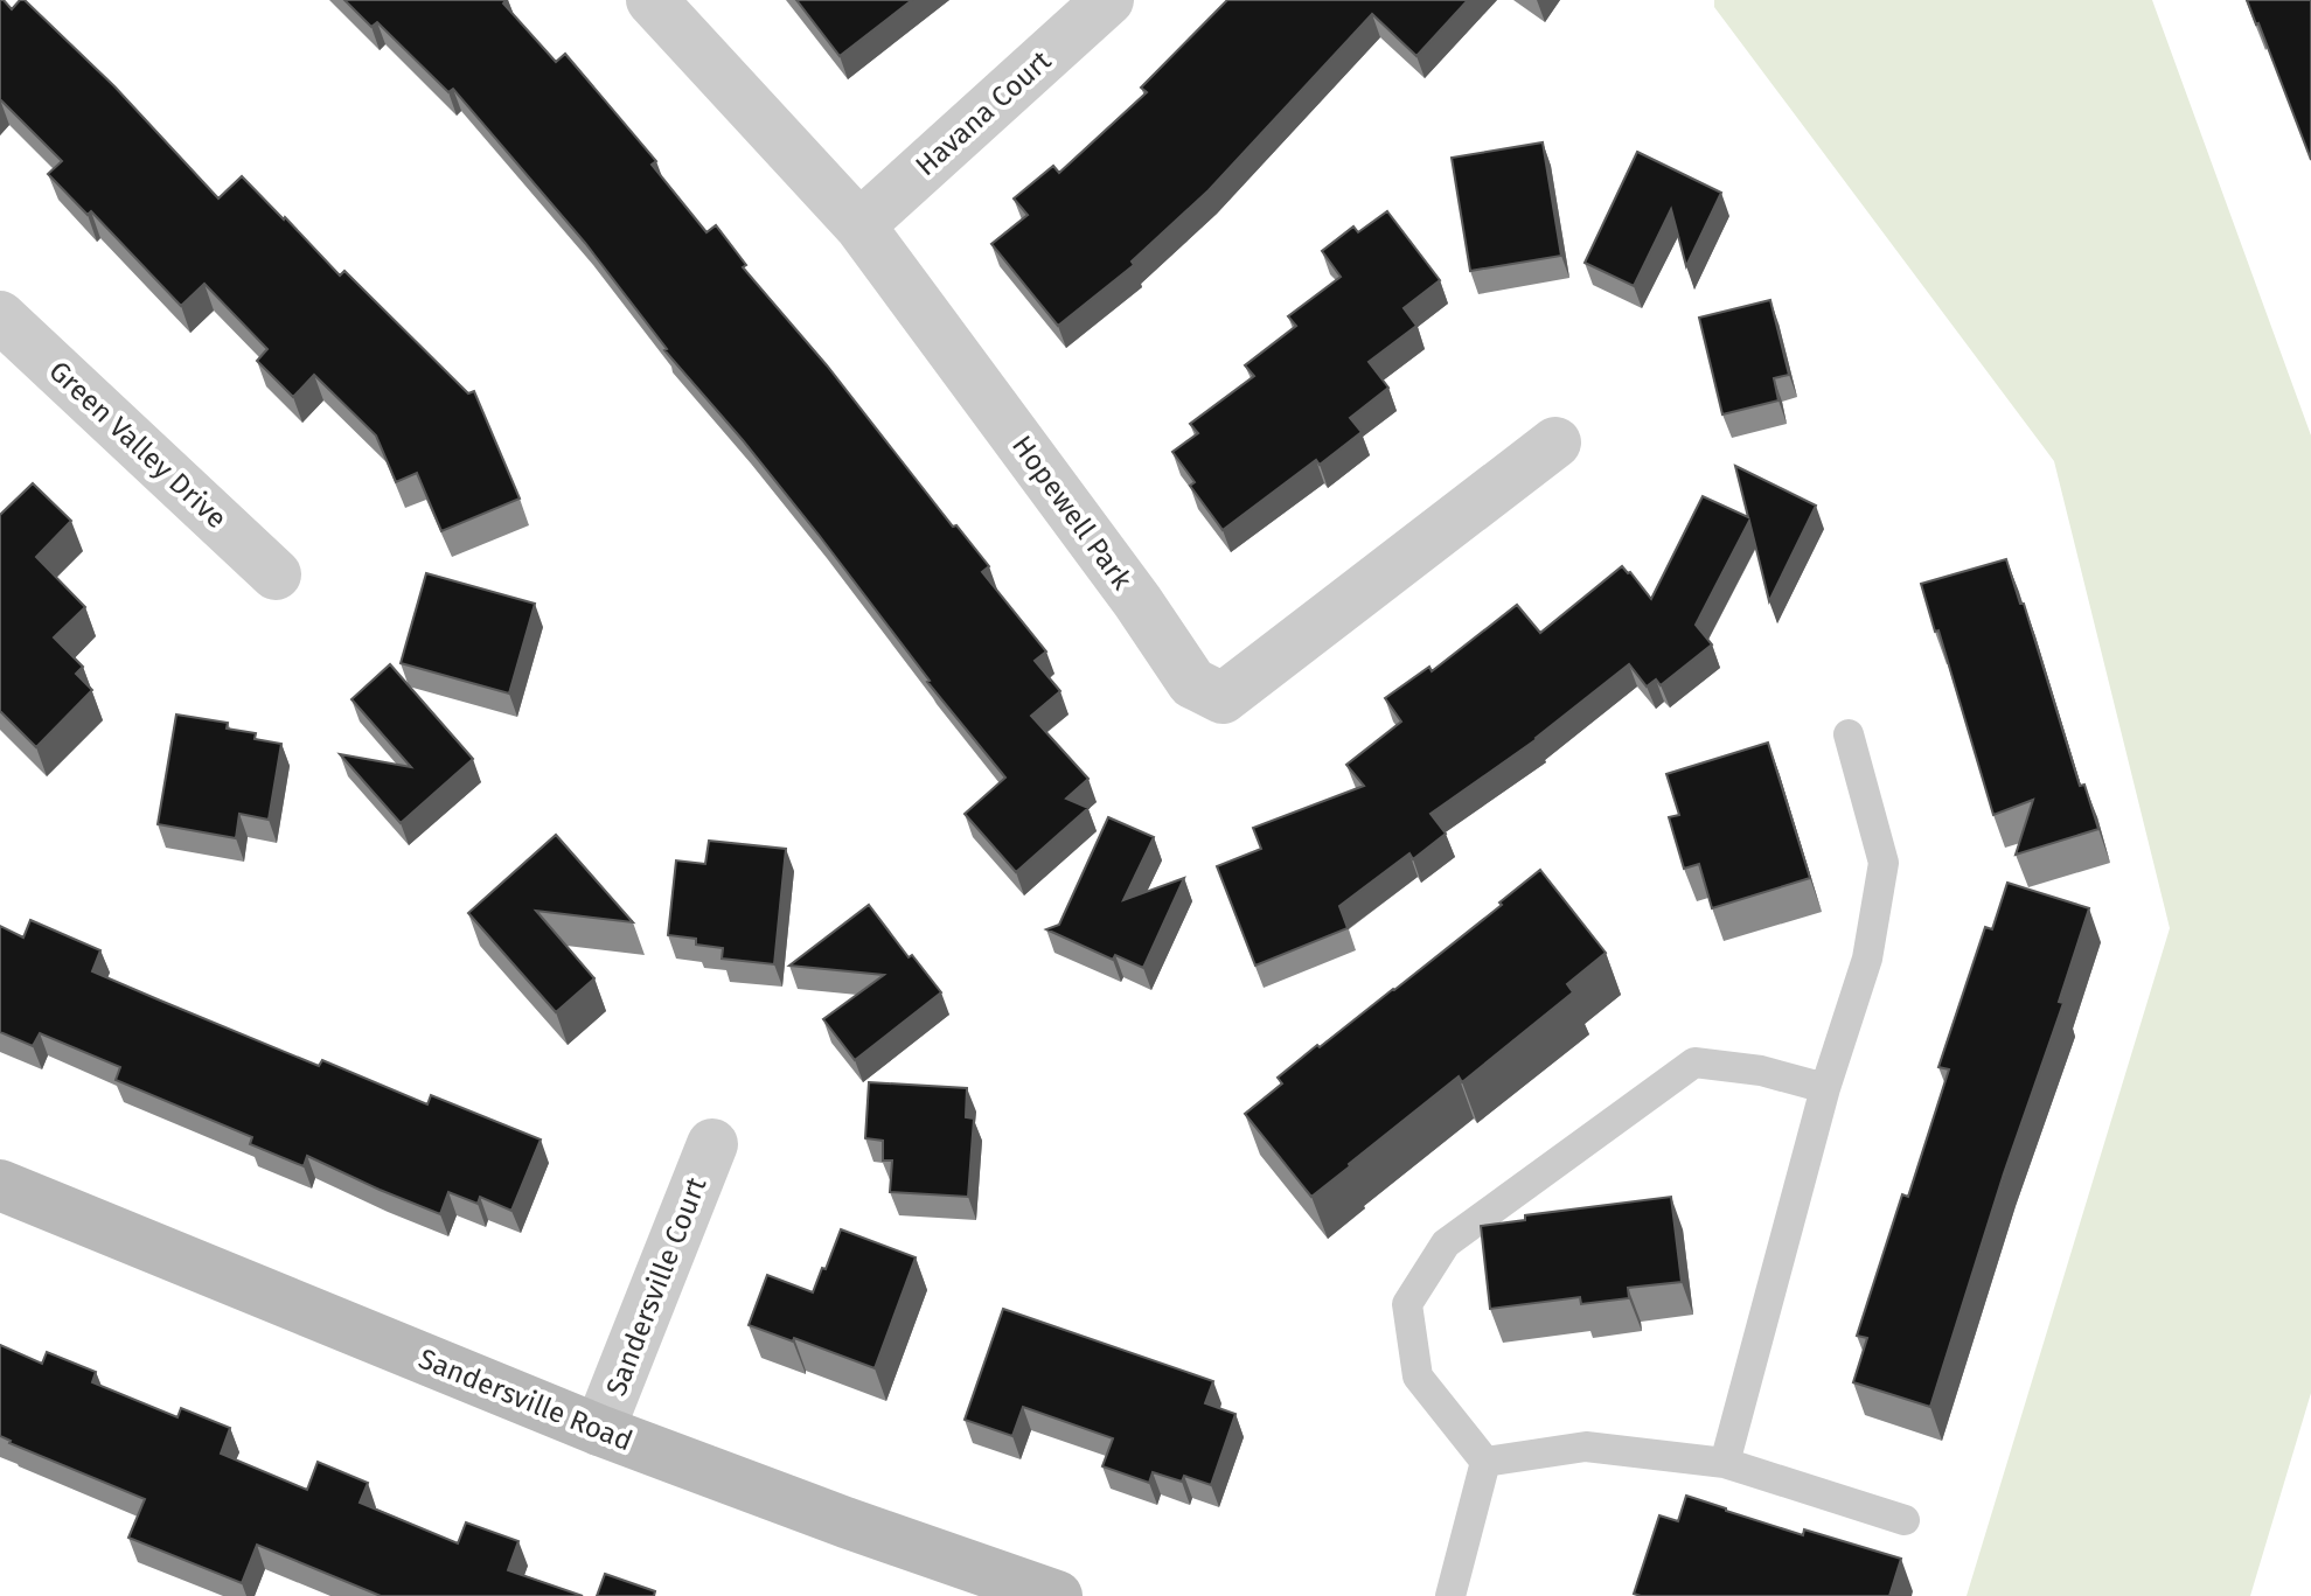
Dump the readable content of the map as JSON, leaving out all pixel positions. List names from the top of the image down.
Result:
{
  "streets": {
    "street": [
      "Havana Court",
      "Green Valley Drive",
      "Hopewell Park",
      "Sandersville Court",
      "Sandersville Road"
    ]
  },
  "crossings": [
    ["Havana Court", "Hopewell Park"],
    ["Sandersville Court", "Sandersville Road"]
  ]
}
